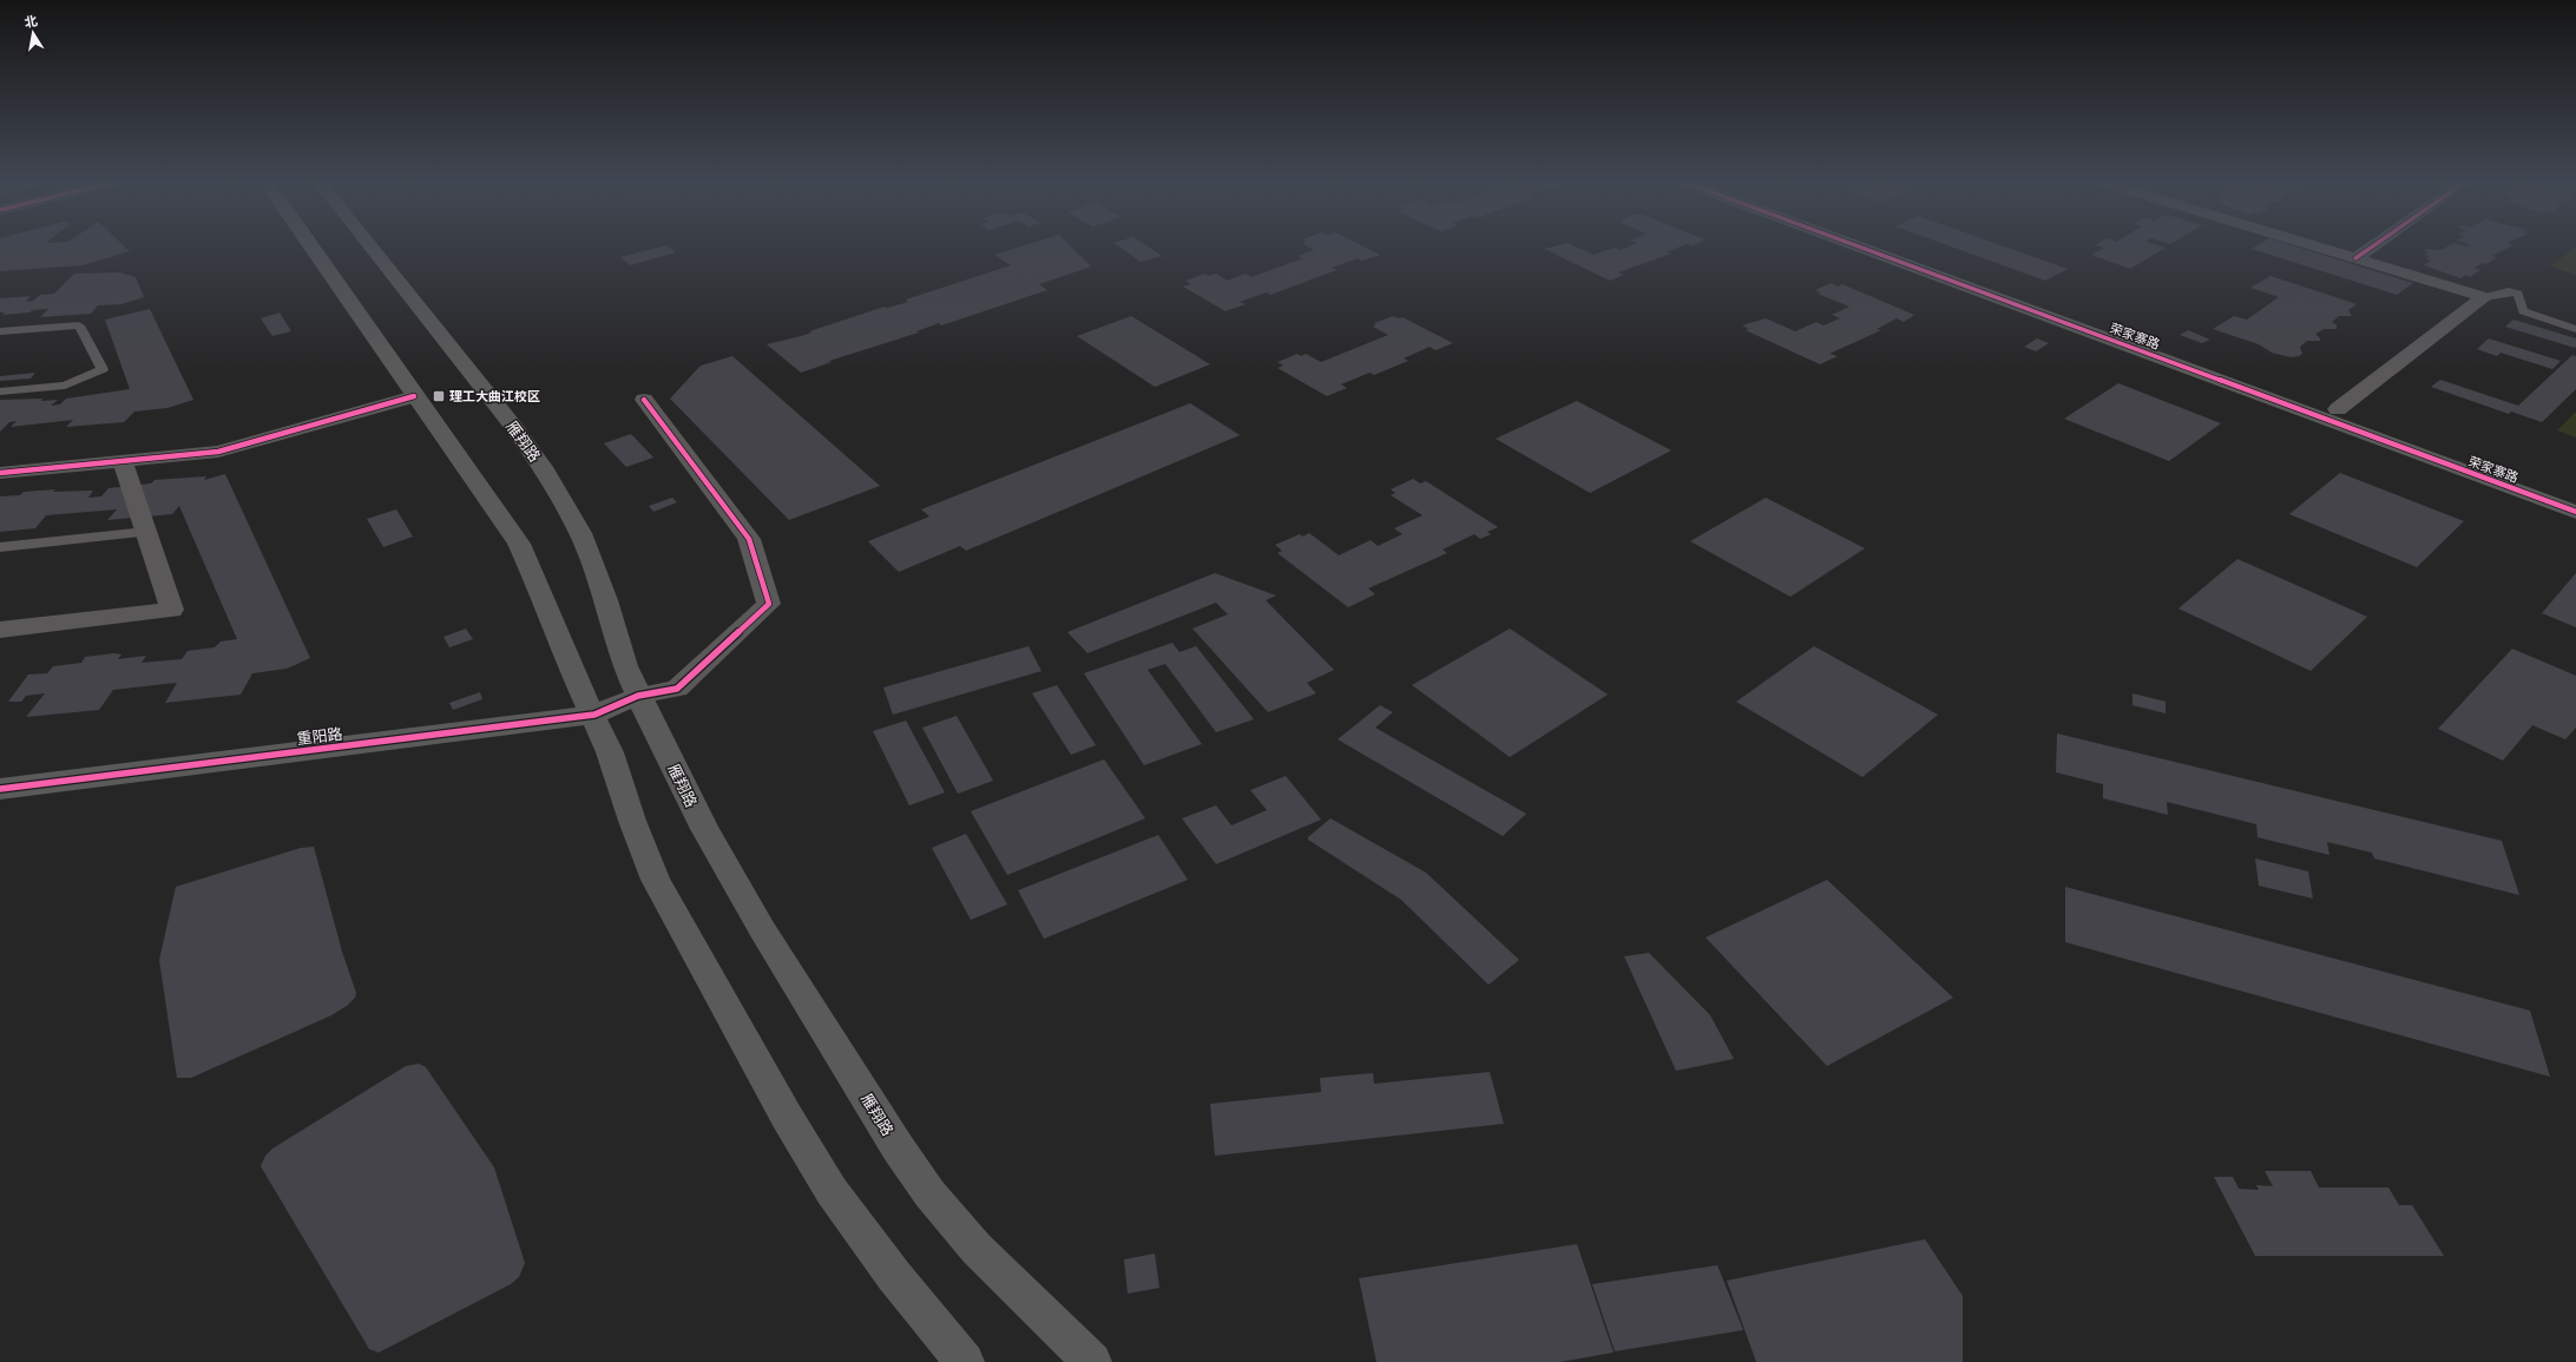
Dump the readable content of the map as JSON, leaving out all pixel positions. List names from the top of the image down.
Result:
{
  "streets": {
    "main road": ["荣家寨路", "雁翔路", "重阳路"]
  },
  "crossings": [
    ["雁翔路", "重阳路"]
  ],
  "places": {
    "transit": ["理工大曲江校区"]
  },
  "north": "top"
}
